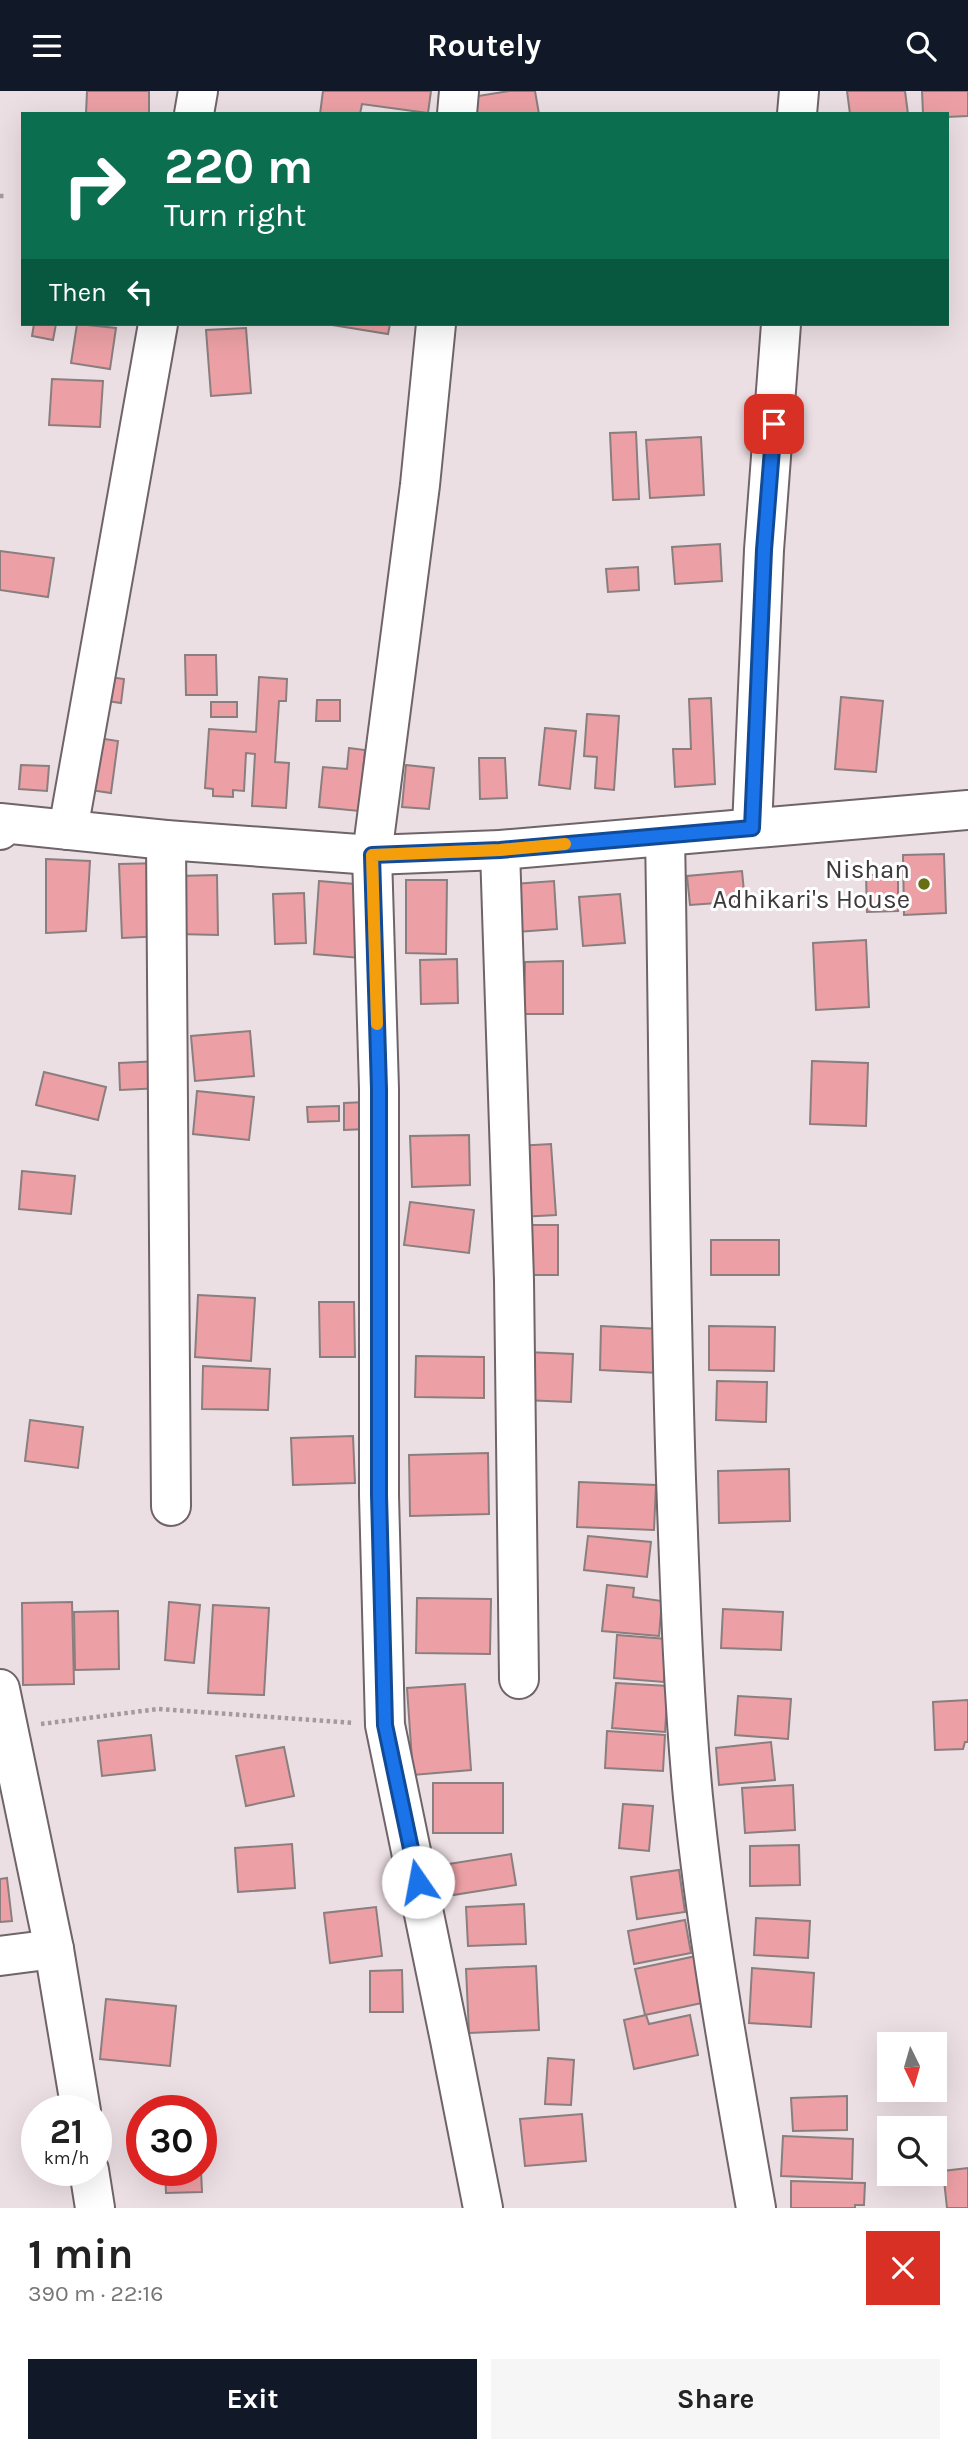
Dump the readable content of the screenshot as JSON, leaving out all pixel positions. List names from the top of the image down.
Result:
{
  "places": ["Nishan Adhikari's House"],
  "north": "bottom",
  "page": {
    "header": "Routely",
    "turn": ["220 m", "Turn right"],
    "then": "Then",
    "speed": "21 km/h",
    "limit": "30",
    "heading": ["1 min", "390 m · 22:16"],
    "buttons": ["Exit", "Share"]
  }
}
